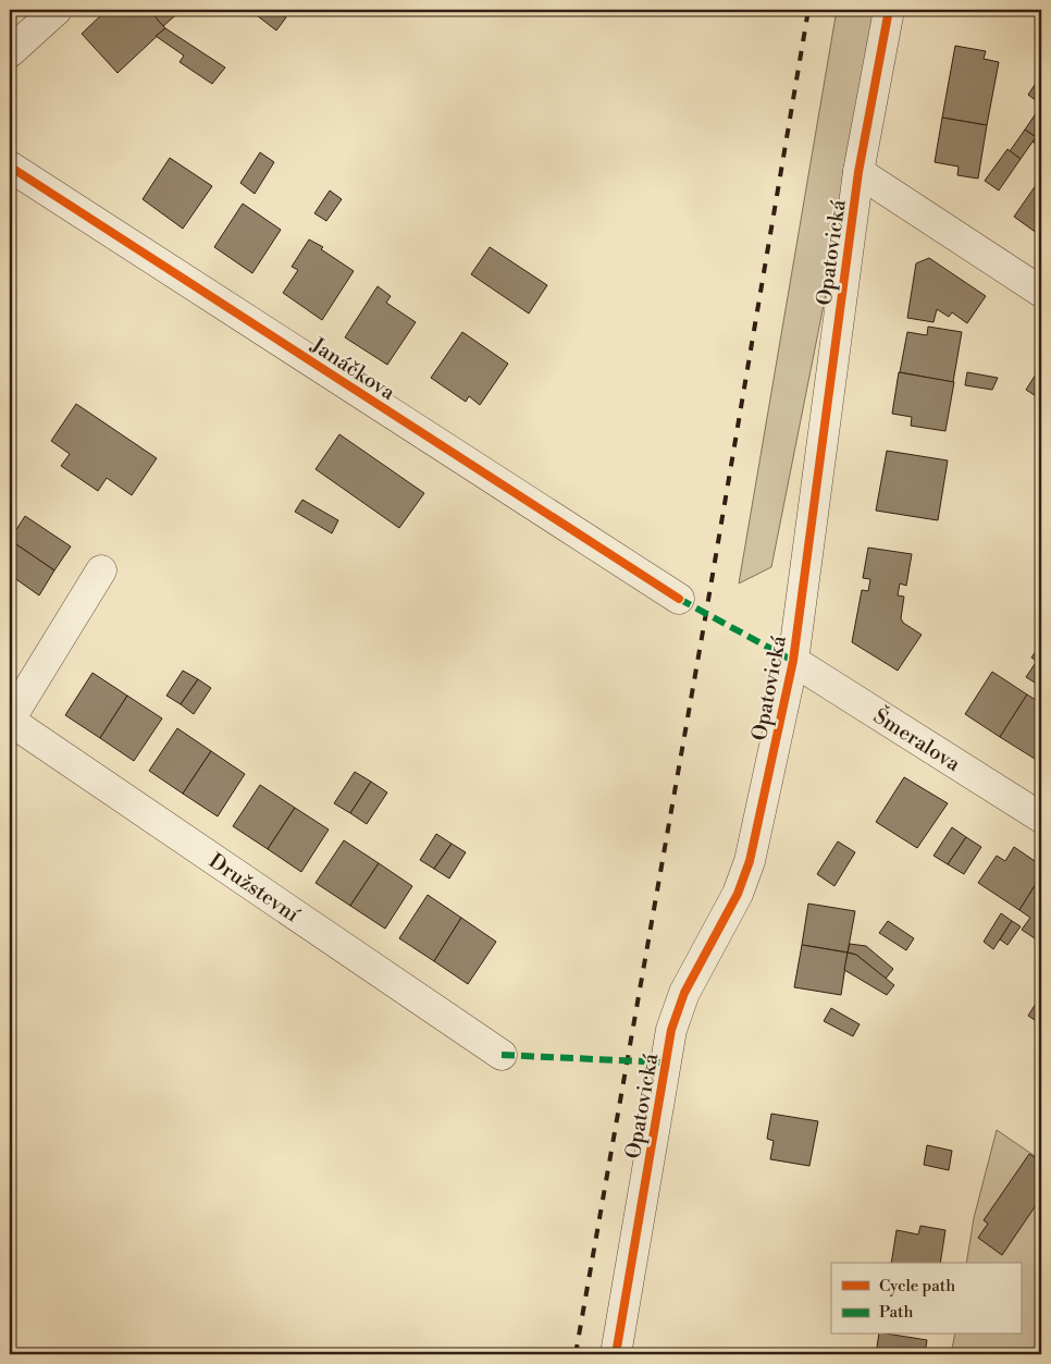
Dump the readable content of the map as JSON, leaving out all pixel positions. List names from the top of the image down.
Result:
{
  "streets": {
    "street": [
      "Opatovická",
      "Janáčkova",
      "Šmeralova",
      "Družstevní"
    ]
  },
  "crossings": [
    ["Opatovická", "Šmeralova"]
  ],
  "legend": ["Cycle path", "Path"]
}
